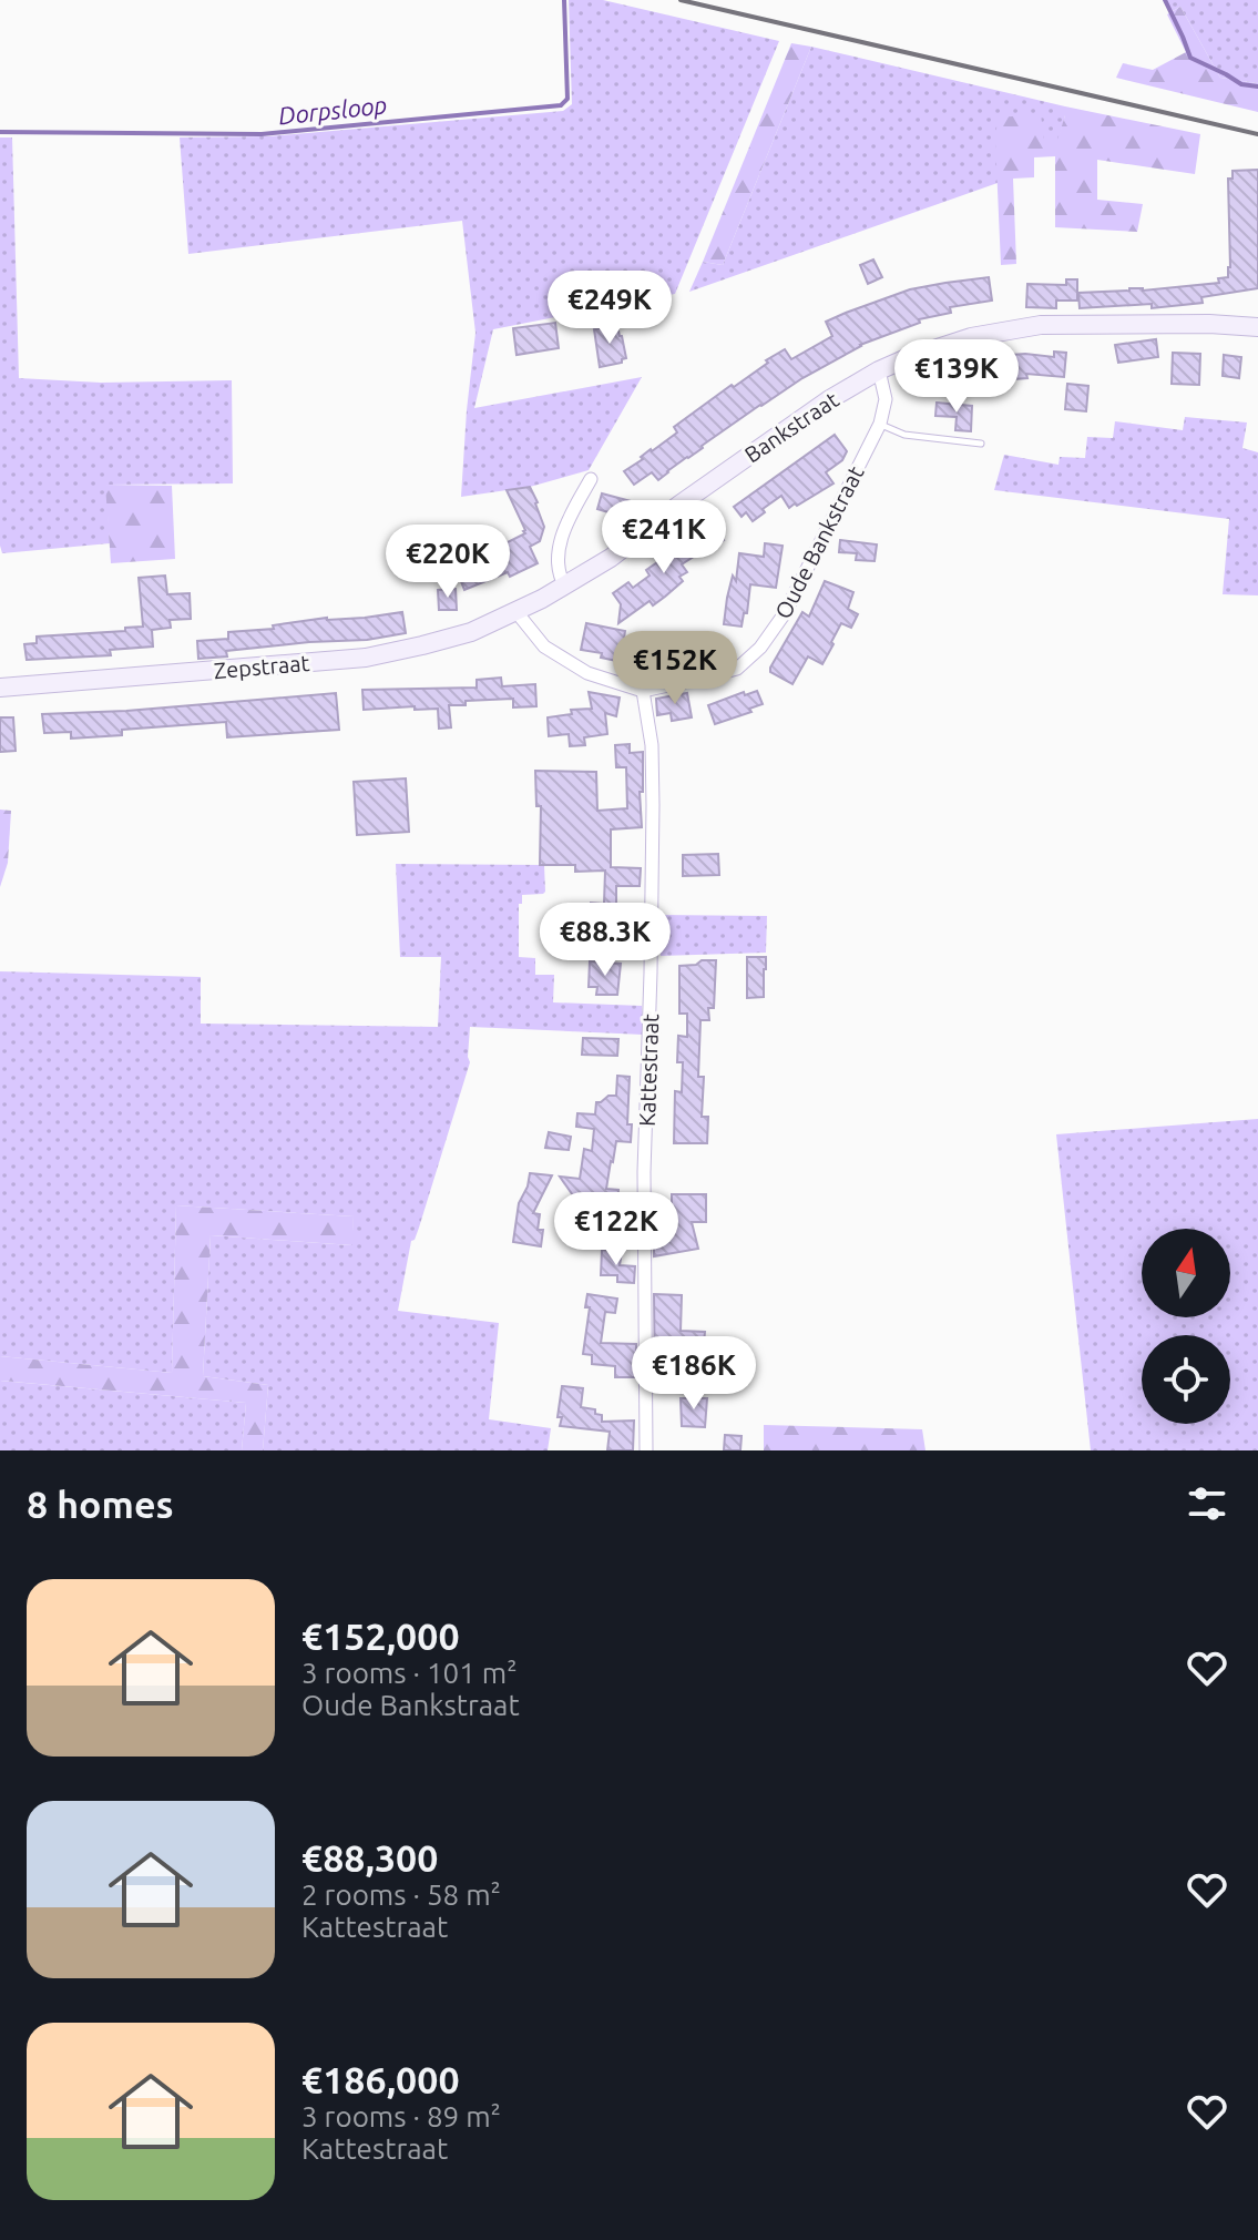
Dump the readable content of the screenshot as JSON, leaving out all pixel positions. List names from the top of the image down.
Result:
{
  "streets": {
    "street": [
      "Bankstraat",
      "Oude Bankstraat",
      "Zepstraat",
      "Kattestraat"
    ]
  },
  "crossings": [
    ["Bankstraat", "Oude Bankstraat"],
    ["Bankstraat", "Zepstraat"],
    ["Oude Bankstraat", "Zepstraat"],
    ["Oude Bankstraat", "Kattestraat"]
  ],
  "water": ["Dorpsloop"],
  "north": "top",
  "page": {
    "price": [
      "€249K",
      "€139K",
      "€241K",
      "€220K",
      "€152K",
      "€88.3K",
      "€122K",
      "€186K"
    ],
    "heading": "8 homes",
    "list": [
      {
        "name": "€152,000",
        "note": "3 rooms · 101 m² · Oude Bankstraat"
      },
      {
        "name": "€88,300",
        "note": "2 rooms · 58 m² · Kattestraat"
      },
      {
        "name": "€186,000",
        "note": "3 rooms · 89 m² · Kattestraat"
      }
    ]
  }
}
